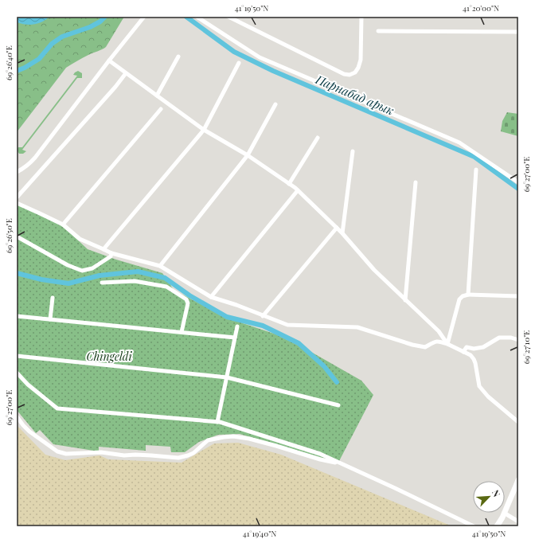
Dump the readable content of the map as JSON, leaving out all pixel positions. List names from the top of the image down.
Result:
{
  "water": ["Парнабад арык"],
  "parks": ["Chingeldi"],
  "north": "top right",
  "coordinates": [
    "41°19'50\"N",
    "41°20'00\"N",
    "69°26'40\"E",
    "69°27'00\"E",
    "69°26'50\"E",
    "69°27'10\"E",
    "41°19'40\"N"
  ]
}
